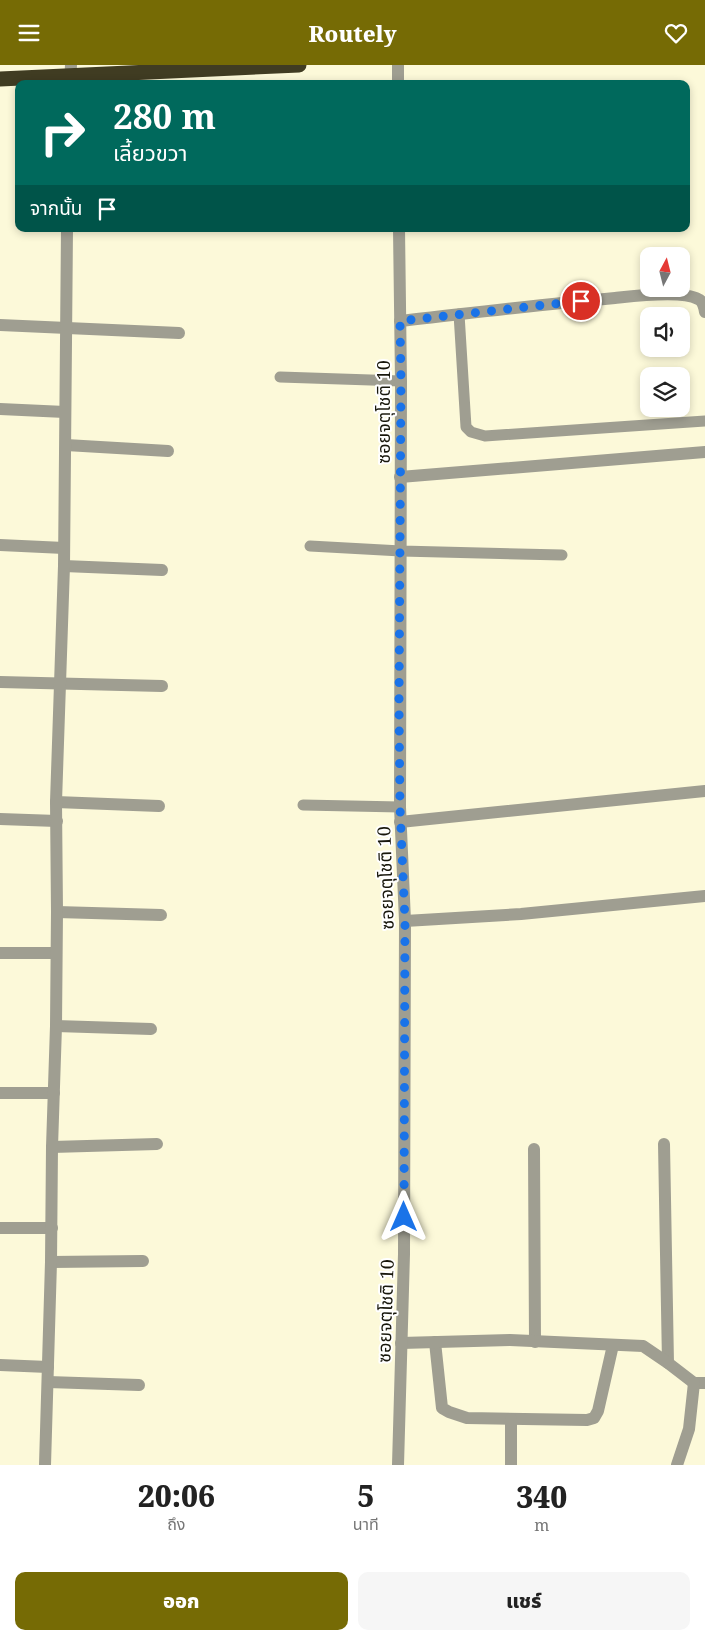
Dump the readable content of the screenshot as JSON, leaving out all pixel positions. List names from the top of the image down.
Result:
{
  "streets": {
    "street": ["ซอยจตุโชติ 10"]
  },
  "north": "top",
  "page": {
    "header": "Routely",
    "turn": ["280 m", "เลี้ยวขวา"],
    "then": "จากนั้น",
    "eta": [
      "20:06",
      "ถึง",
      "5",
      "นาที",
      "340",
      "m"
    ],
    "buttons": ["ออก", "แชร์"]
  }
}
